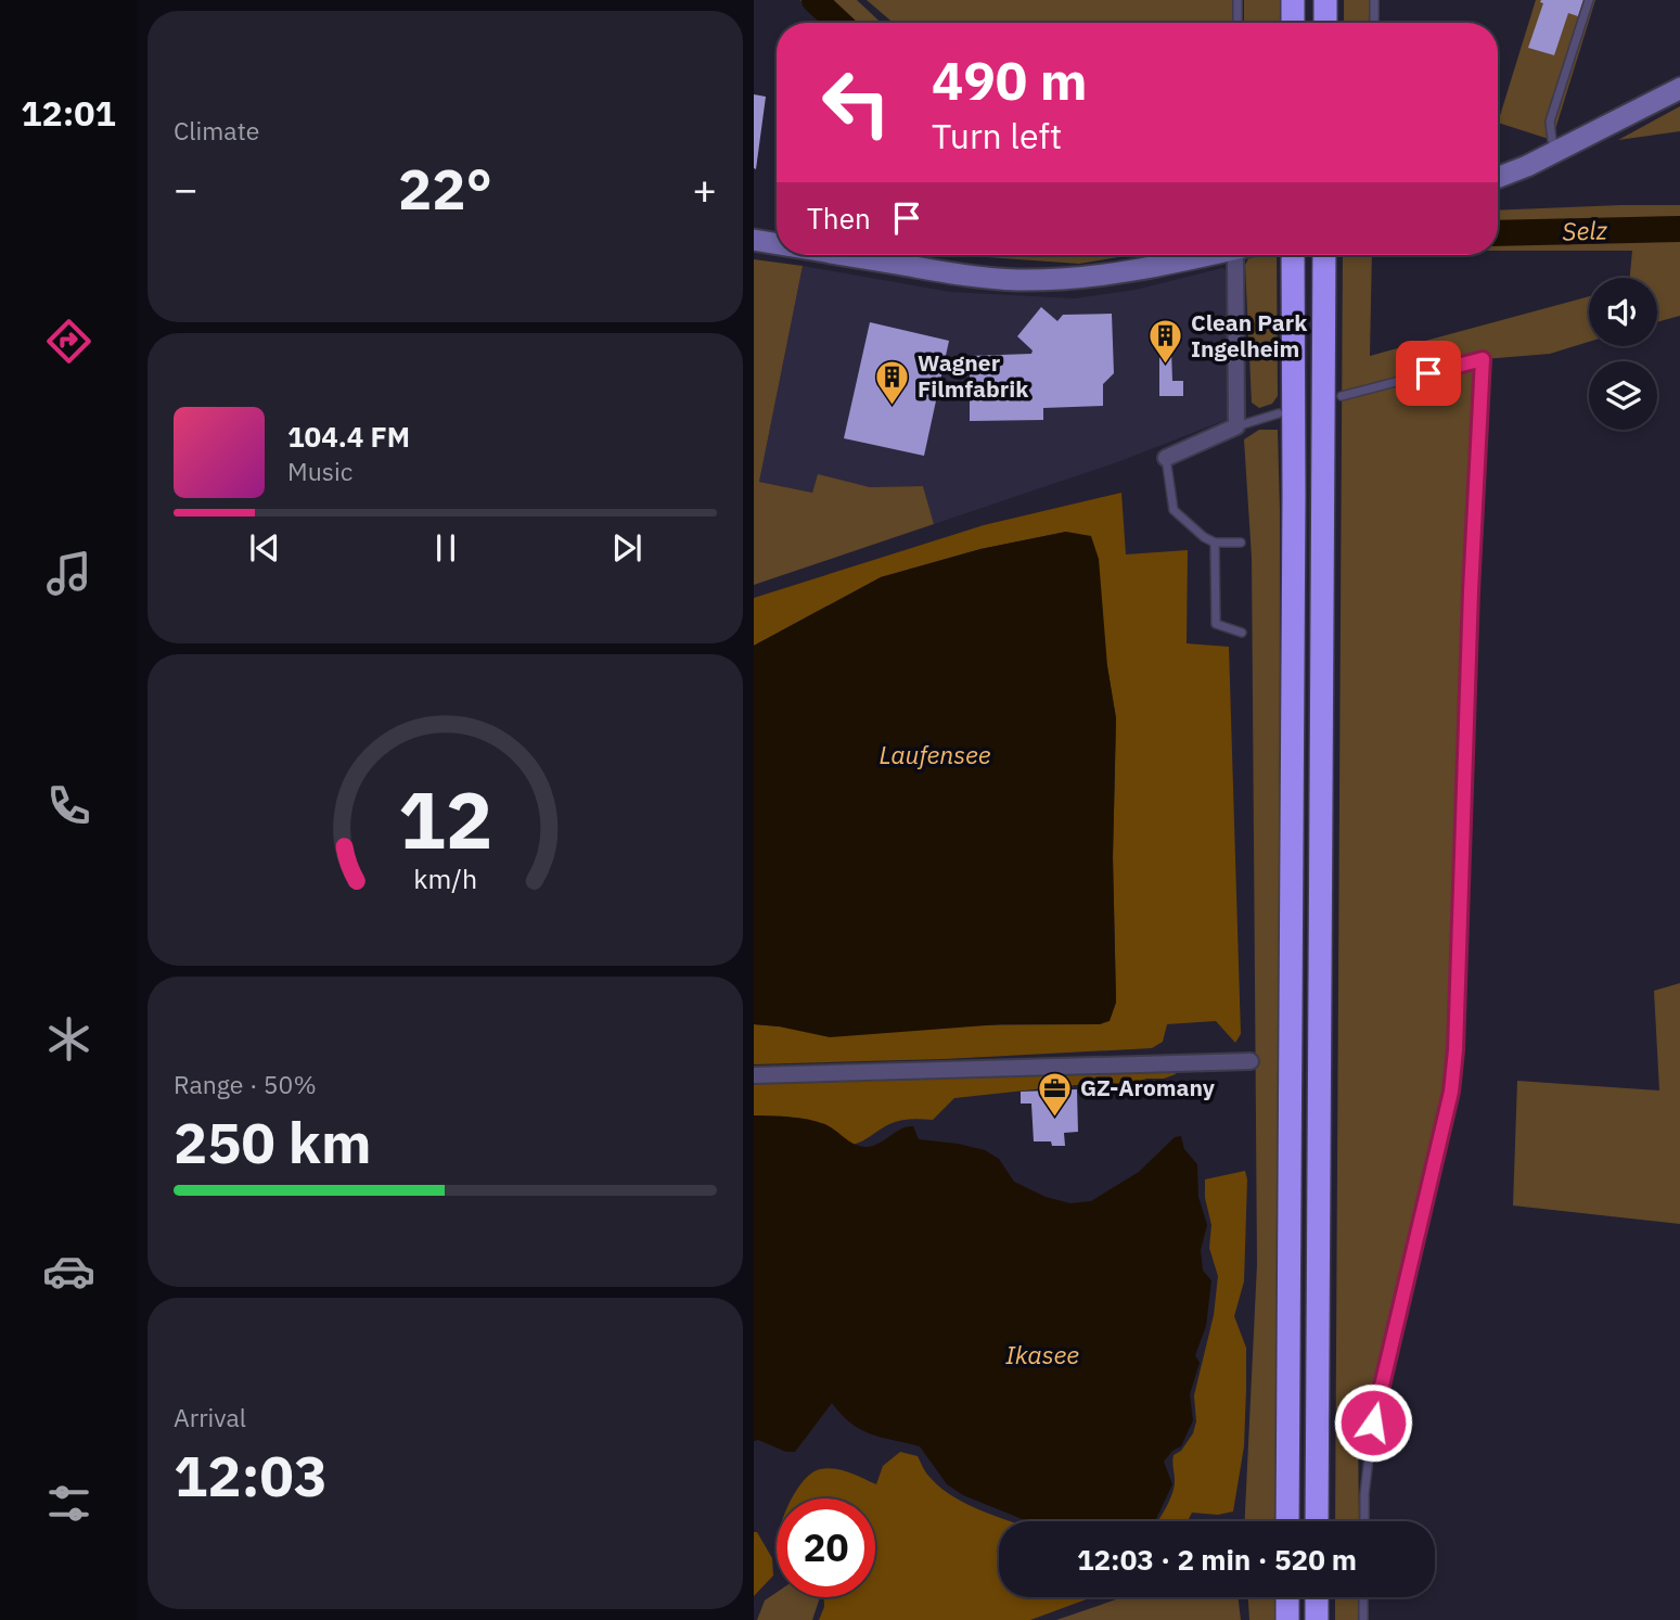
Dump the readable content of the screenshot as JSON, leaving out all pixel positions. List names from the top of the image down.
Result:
{
  "water": ["Selz", "Laufensee", "Ikasee"],
  "places": {
    "building": ["Clean Park Ingelheim", "Wagner Filmfabrik"],
    "office": ["GZ-Aromany"]
  },
  "page": {
    "tabs": "12:01",
    "tile": [
      "Climate",
      ["Range · 50%", "250 km"],
      ["Arrival", "12:03"]
    ],
    "turn": ["490 m", "Turn left"],
    "heat": ["−", "22°", "+"],
    "then": "Then",
    "song": ["104.4 FM", "Music"],
    "limit": "20",
    "trip": "12:03 · 2 min · 520 m",
    "gauge": ["12", "km/h"]
  }
}
